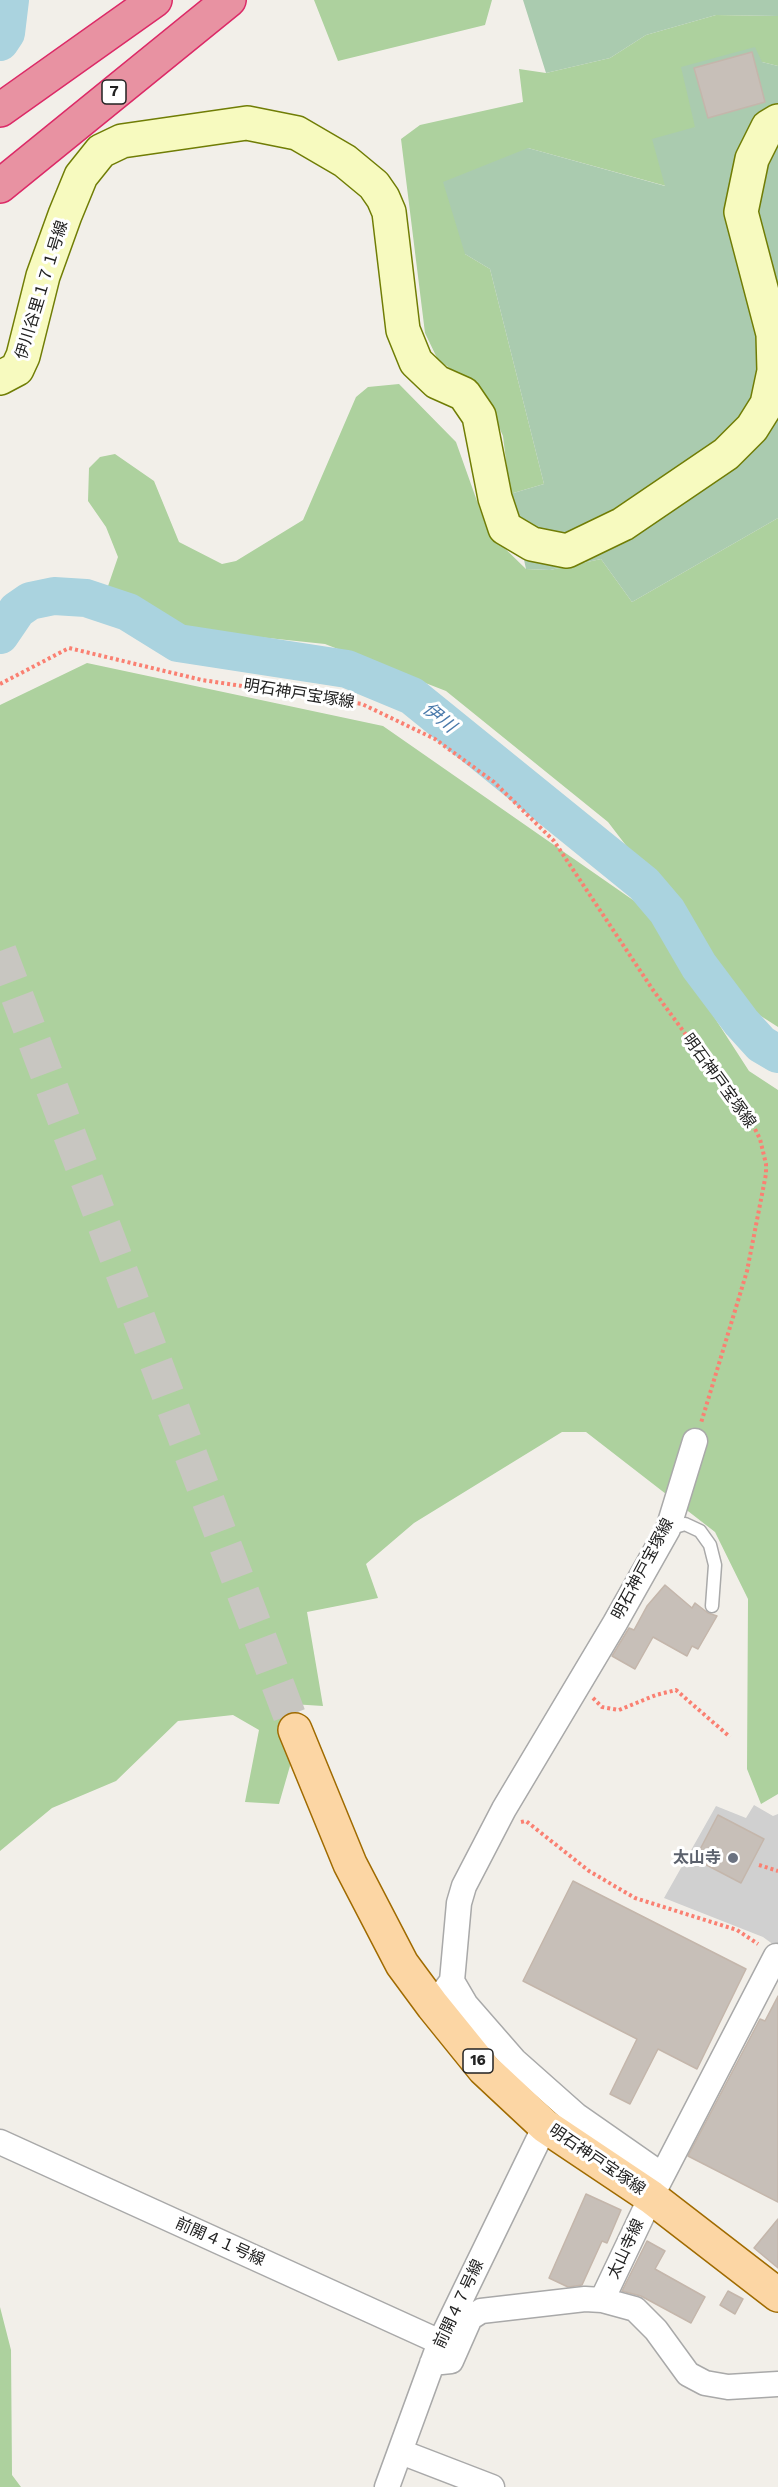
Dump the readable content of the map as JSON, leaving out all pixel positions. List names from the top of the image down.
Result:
{
  "streets": {
    "highway": ["7"],
    "main road": ["明石神戸宝塚線", "16"],
    "street": [
      "伊川谷里１７１号線",
      "前開４１号線",
      "太山寺線",
      "前開４７号線"
    ]
  },
  "crossings": [
    ["明石神戸宝塚線", "太山寺線"],
    ["明石神戸宝塚線", "前開４７号線"],
    ["前開４１号線", "太山寺線"],
    ["前開４１号線", "前開４７号線"],
    ["太山寺線", "前開４７号線"]
  ],
  "water": ["伊川"],
  "places": ["太山寺"]
}
